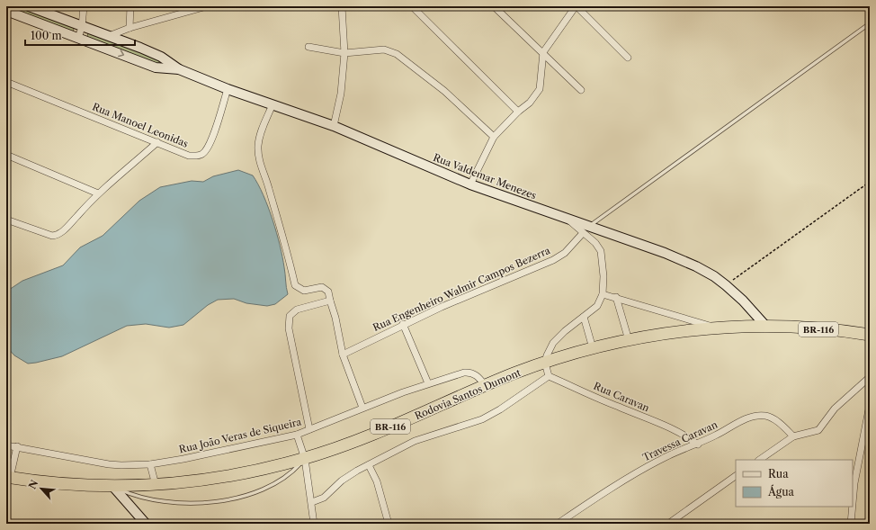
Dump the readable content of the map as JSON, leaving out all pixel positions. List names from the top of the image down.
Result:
{
  "streets": {
    "highway": ["BR-116", "Rodovia Santos Dumont"],
    "main road": ["Rua Valdemar Menezes"],
    "street": [
      "Rua Manoel Leonidas",
      "Rua Engenheiro Walmir Campos Bezerra",
      "Rua Caravan",
      "Rua João Veras de Siqueira",
      "Travessa Caravan"
    ]
  },
  "crossings": [
    ["Rua Manoel Leonidas", "Rua Valdemar Menezes"],
    ["Rua Valdemar Menezes", "Rua Engenheiro Walmir Campos Bezerra"],
    ["Rua Valdemar Menezes", "Rodovia Santos Dumont"],
    ["Rodovia Santos Dumont", "Rua João Veras de Siqueira"],
    ["Rua Caravan", "Travessa Caravan"]
  ],
  "legend": ["Rua", "Água"],
  "scale_bar": "100 m",
  "north": "top left"
}
